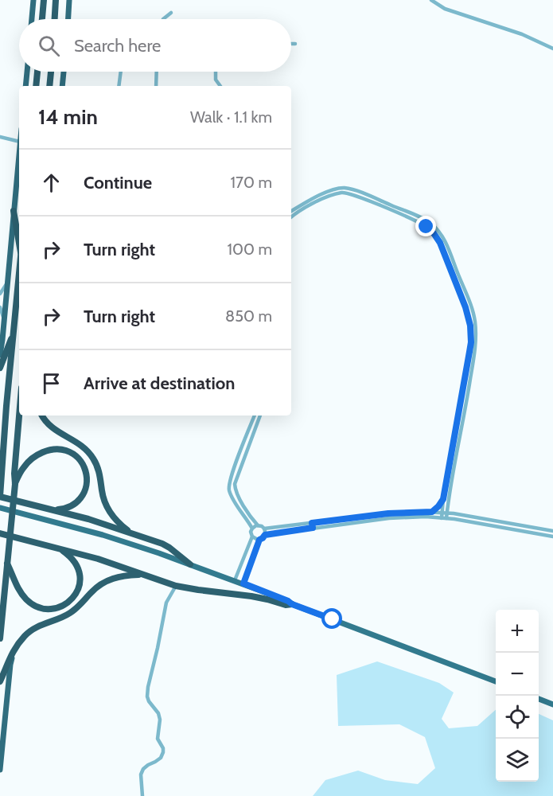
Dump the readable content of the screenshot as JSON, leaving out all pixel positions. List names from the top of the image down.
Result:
{
  "page": {
    "search": "Search here",
    "heading": ["14 min", "Walk · 1.1 km"],
    "list": [
      ["Continue", "170 m"],
      ["Turn right", "100 m"],
      ["Turn right", "850 m"],
      "Arrive at destination"
    ],
    "map_buttons": ["+", "−"]
  }
}
